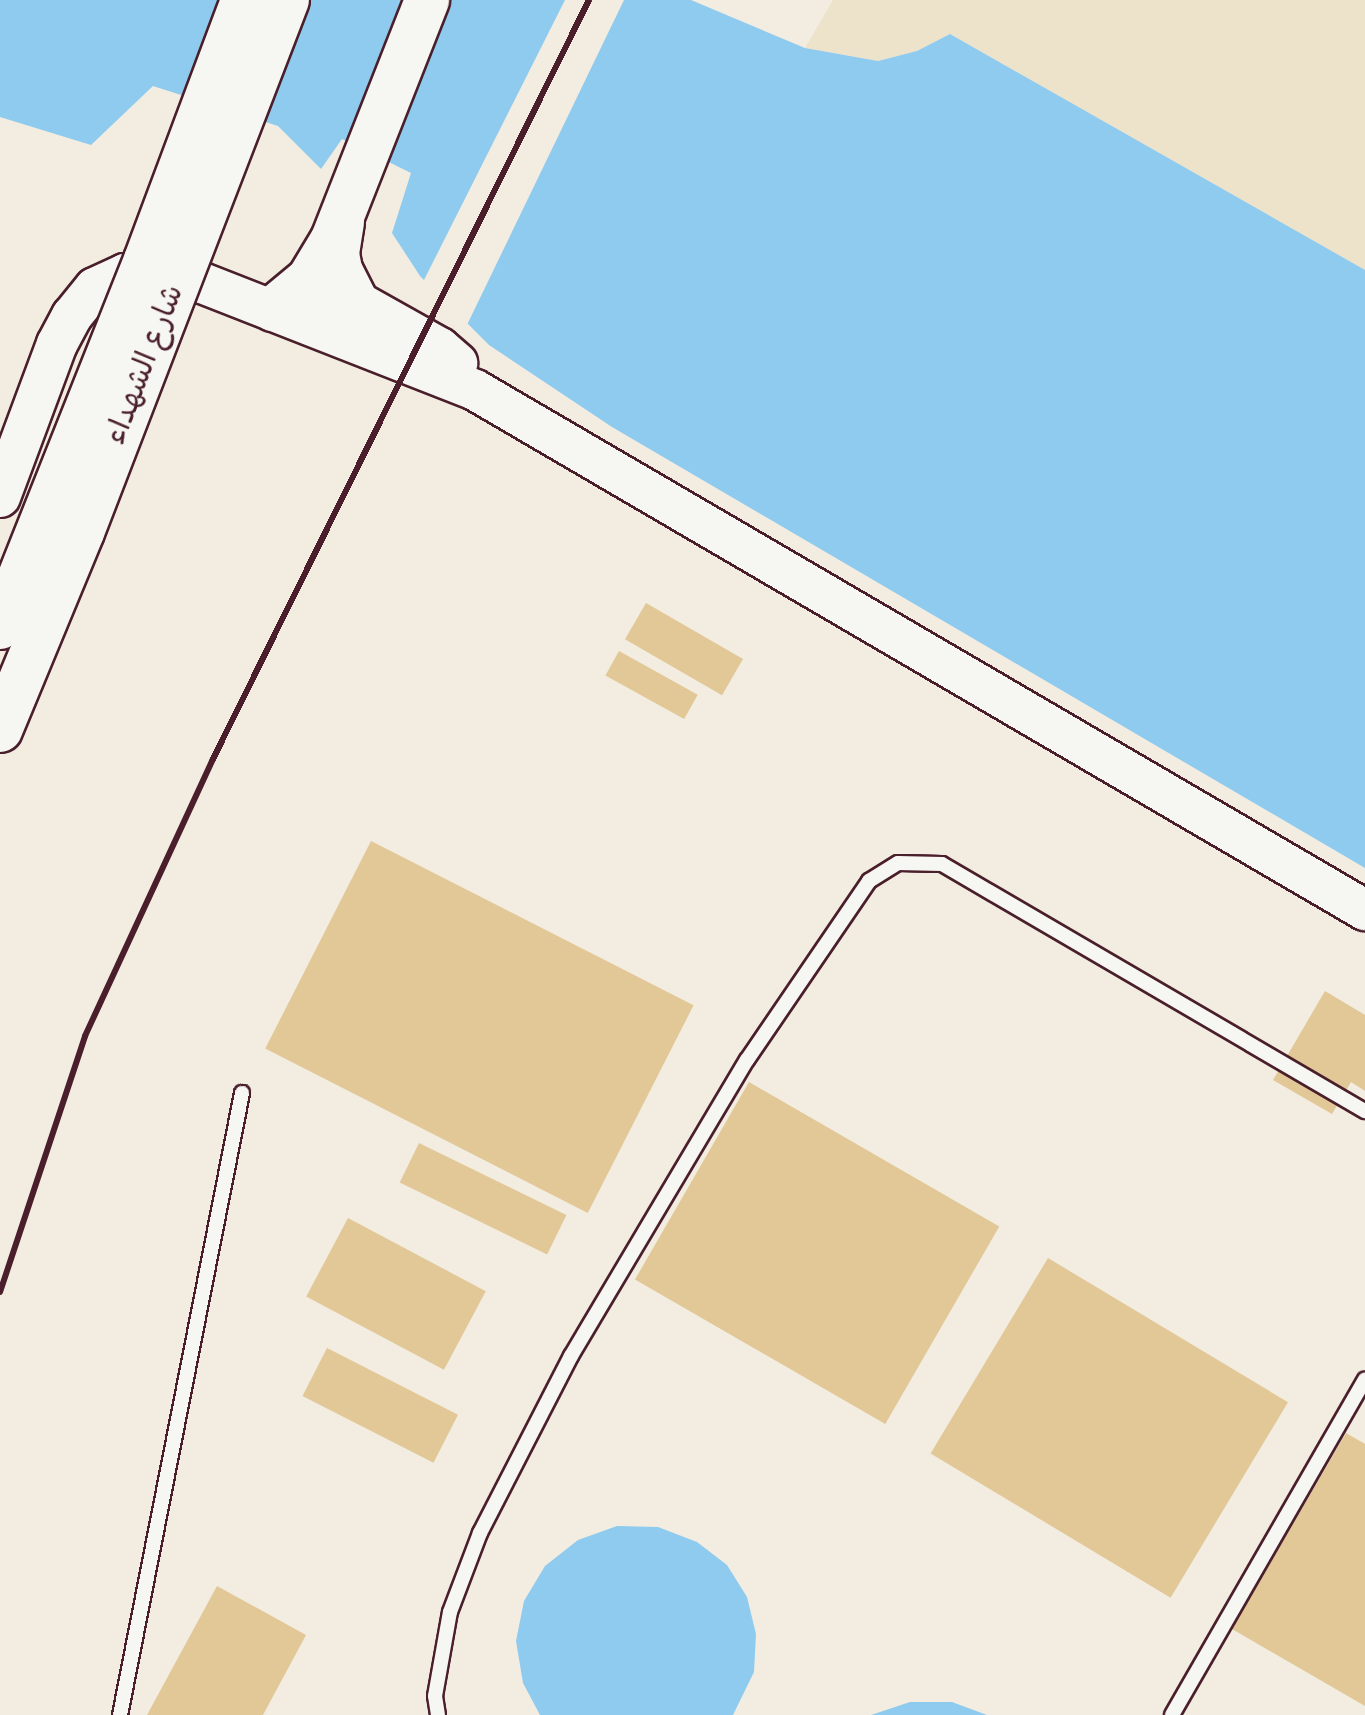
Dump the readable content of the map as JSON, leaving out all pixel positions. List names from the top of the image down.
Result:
{
  "streets": {
    "highway": ["شارع الشهداء"]
  }
}
